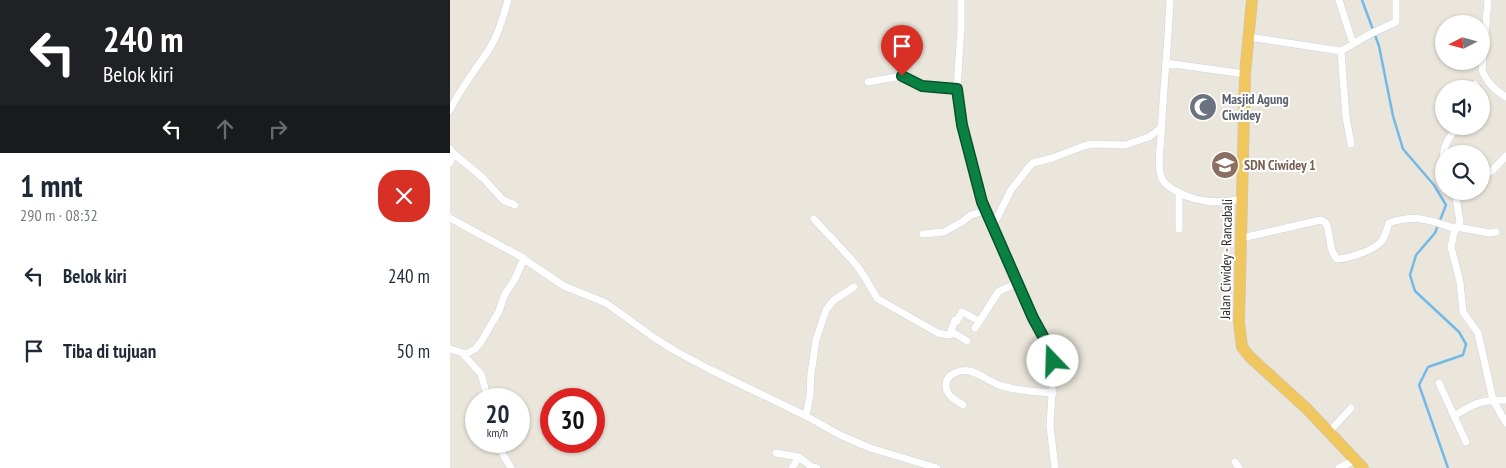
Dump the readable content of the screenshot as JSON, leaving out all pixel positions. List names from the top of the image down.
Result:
{
  "streets": {
    "highway": ["Jalan Ciwidey - Rancabali"]
  },
  "places": {
    "mosque": ["Masjid Agung Ciwidey"],
    "school or university": ["SDN Ciwidey 1"]
  },
  "north": "left",
  "page": {
    "turn": ["240 m", "Belok kiri"],
    "heading": ["1 mnt", "290 m · 08:32"],
    "list": [
      {
        "name": "Belok kiri",
        "value": "240 m"
      },
      {
        "name": "Tiba di tujuan",
        "value": "50 m"
      }
    ],
    "speed": "20 km/h",
    "limit": "30"
  }
}
